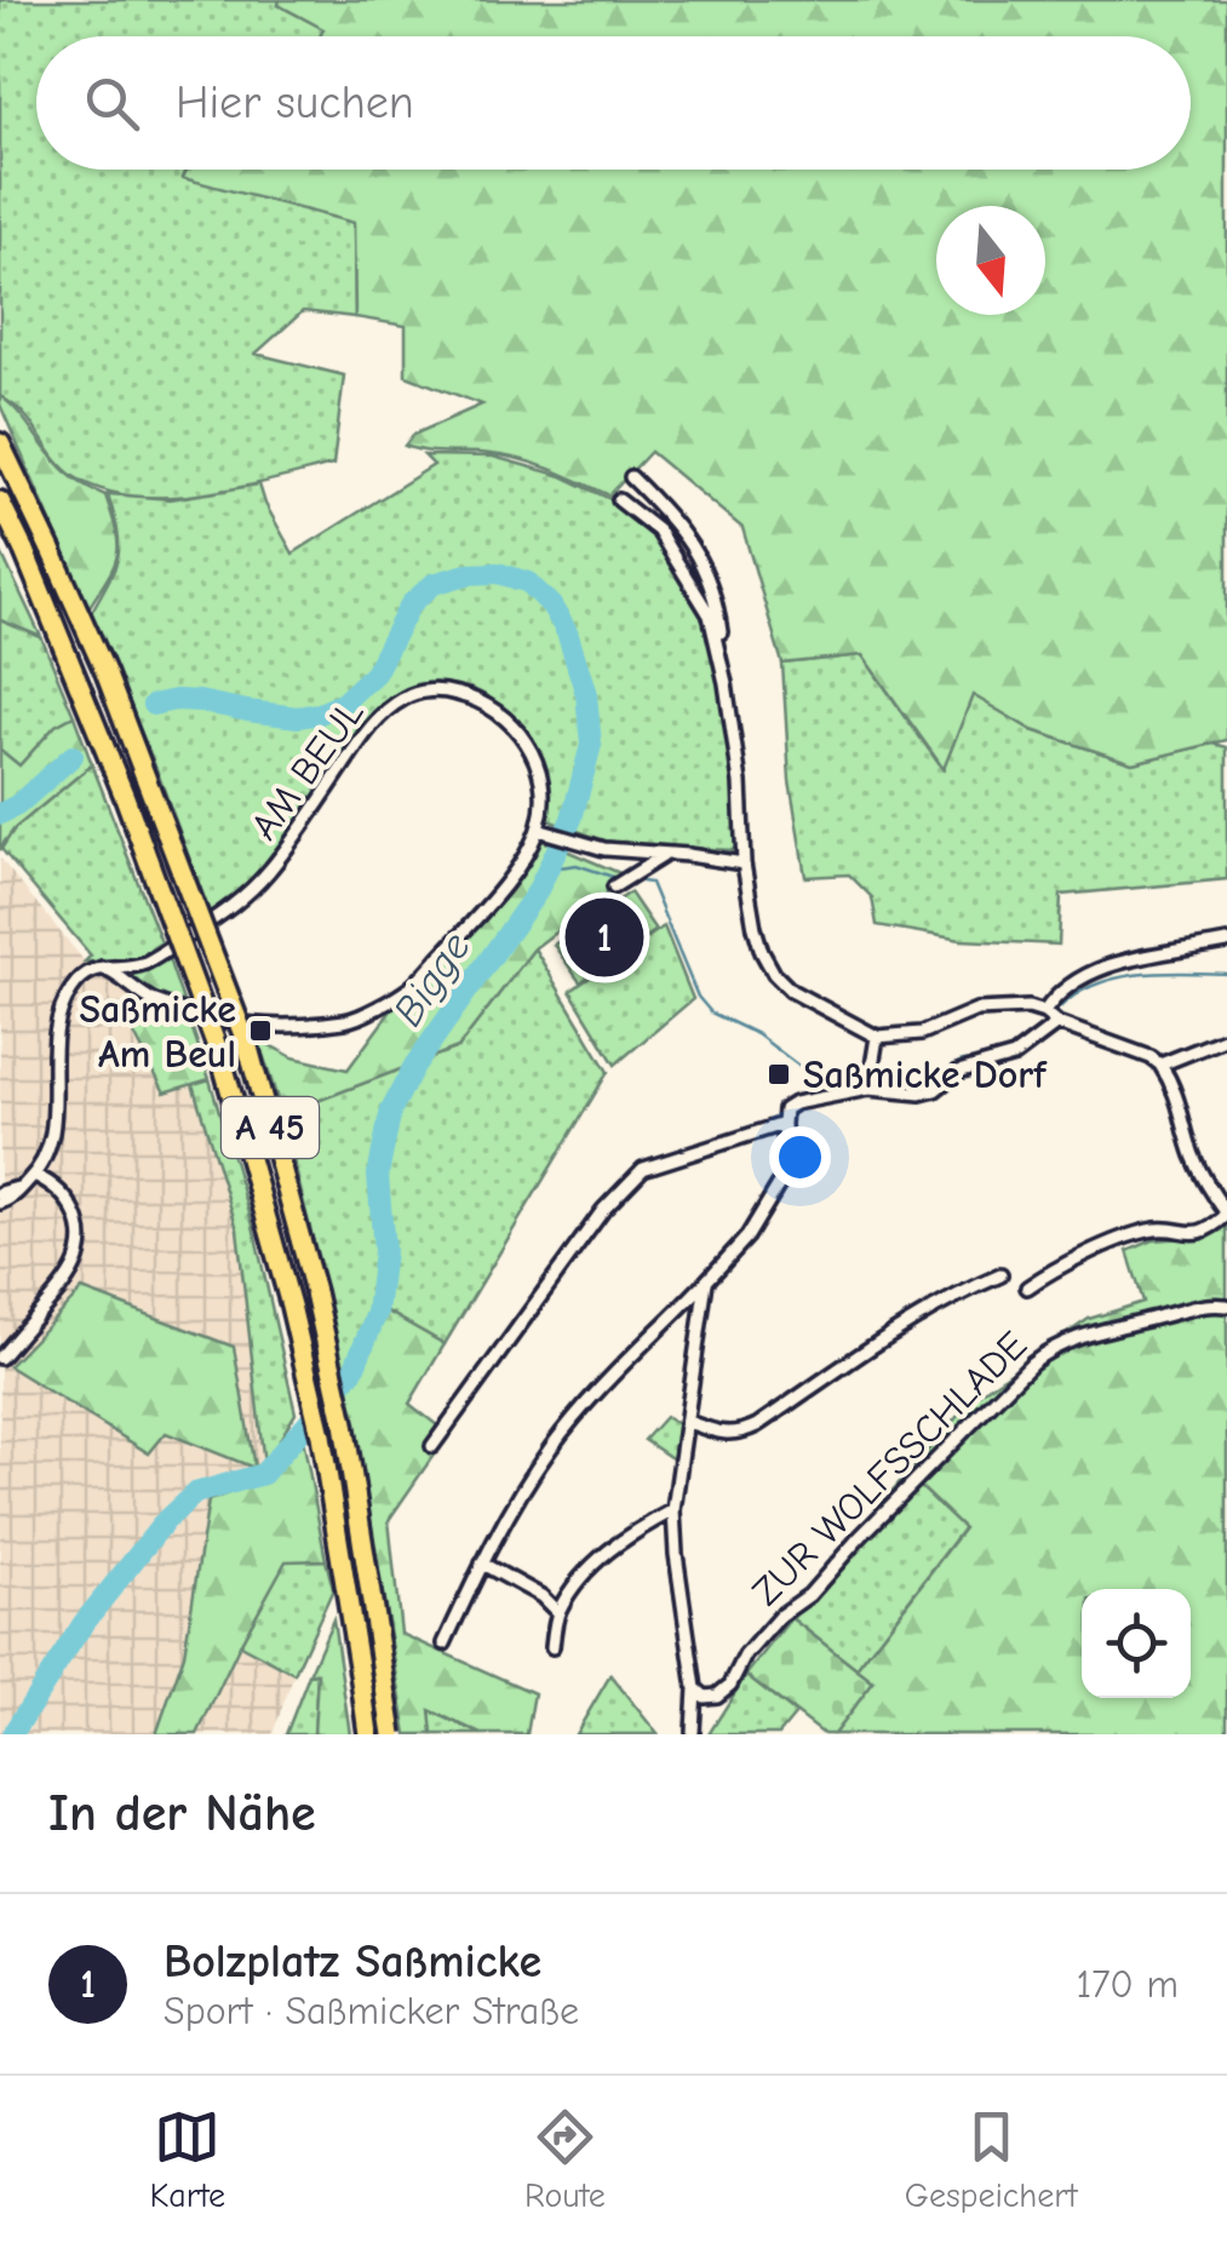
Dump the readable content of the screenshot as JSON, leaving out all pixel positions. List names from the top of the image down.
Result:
{
  "streets": {
    "highway": ["A 45"],
    "street": ["AM BEUL", "ZUR WOLFSSCHLADE"]
  },
  "water": ["Bigge"],
  "places": {
    "transit": ["Saßmicke Am Beul", "Saßmicke Dorf"]
  },
  "north": "bottom",
  "page": {
    "search": "Hier suchen",
    "pins": "1",
    "heading": "In der Nähe",
    "list": [
      {
        "mark": "1",
        "name": "Bolzplatz Saßmicke",
        "note": "Sport · Saßmicker Straße",
        "value": "170 m"
      }
    ],
    "nav": ["Karte", "Route", "Gespeichert"]
  }
}
